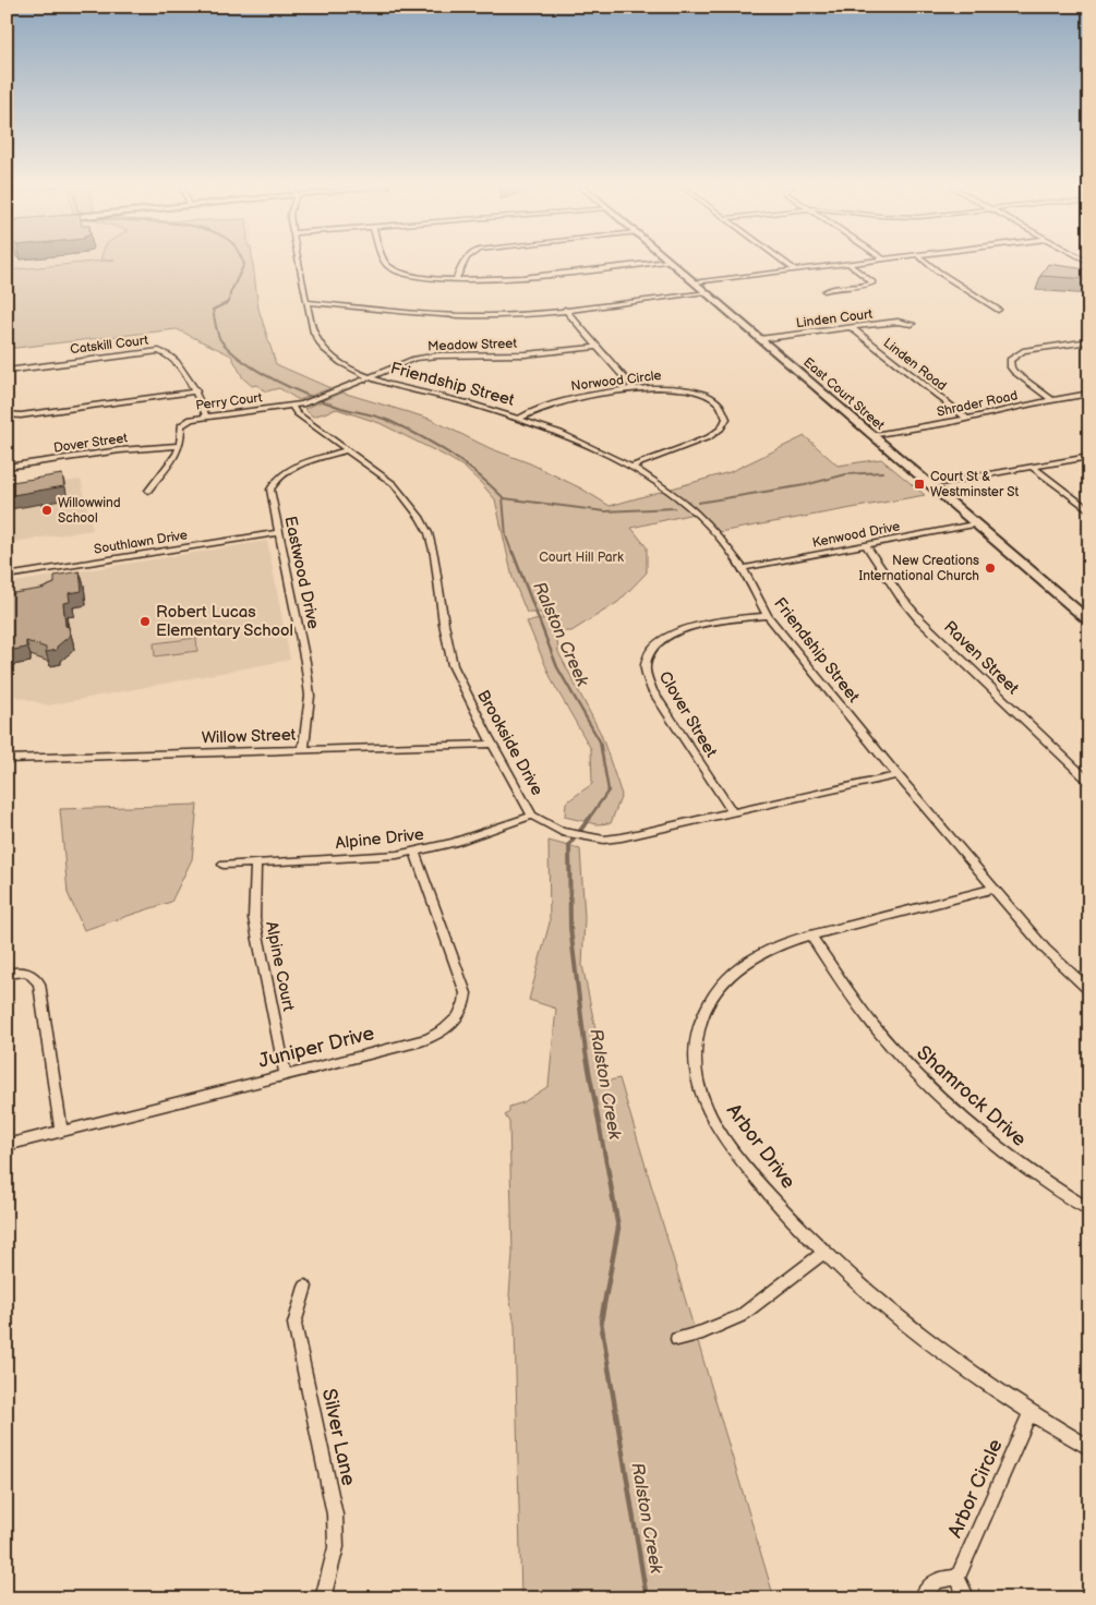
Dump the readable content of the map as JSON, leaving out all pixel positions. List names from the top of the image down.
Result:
{
  "streets": {
    "street": [
      "Linden Court",
      "Catskill Court",
      "Meadow Street",
      "Linden Road",
      "Norwood Circle",
      "Friendship Street",
      "East Court Street",
      "Perry Court",
      "Shrader Road",
      "Dover Street",
      "Kenwood Drive",
      "Southlawn Drive",
      "Eastwood Drive",
      "Raven Street",
      "Clover Street",
      "Willow Street",
      "Brookside Drive",
      "Alpine Drive",
      "Alpine Court",
      "Juniper Drive",
      "Shamrock Drive",
      "Arbor Drive",
      "Silver Lane",
      "Arbor Circle"
    ]
  },
  "crossings": [
    ["Linden Court", "Linden Road"],
    ["Linden Court", "East Court Street"],
    ["Catskill Court", "Perry Court"],
    ["Meadow Street", "Friendship Street"],
    ["Meadow Street", "Perry Court"],
    ["Meadow Street", "Brookside Drive"],
    ["Linden Road", "Shrader Road"],
    ["Norwood Circle", "Friendship Street"],
    ["Friendship Street", "Kenwood Drive"],
    ["Friendship Street", "Clover Street"],
    ["Friendship Street", "Brookside Drive"],
    ["Friendship Street", "Arbor Drive"],
    ["East Court Street", "Shrader Road"],
    ["East Court Street", "Kenwood Drive"],
    ["Perry Court", "Dover Street"],
    ["Perry Court", "Brookside Drive"],
    ["Kenwood Drive", "Raven Street"],
    ["Southlawn Drive", "Eastwood Drive"],
    ["Eastwood Drive", "Willow Street"],
    ["Eastwood Drive", "Brookside Drive"],
    ["Clover Street", "Brookside Drive"],
    ["Willow Street", "Brookside Drive"],
    ["Brookside Drive", "Alpine Drive"],
    ["Alpine Drive", "Alpine Court"],
    ["Alpine Drive", "Juniper Drive"],
    ["Alpine Court", "Juniper Drive"],
    ["Shamrock Drive", "Arbor Drive"],
    ["Arbor Drive", "Arbor Circle"]
  ],
  "water": ["Ralston Creek"],
  "parks": ["Court Hill Park"],
  "places": {
    "transit": ["Court St & Westminster St"],
    "other": ["Willowwind School", "New Creations International Church", "Robert Lucas Elementary School"]
  }
}
